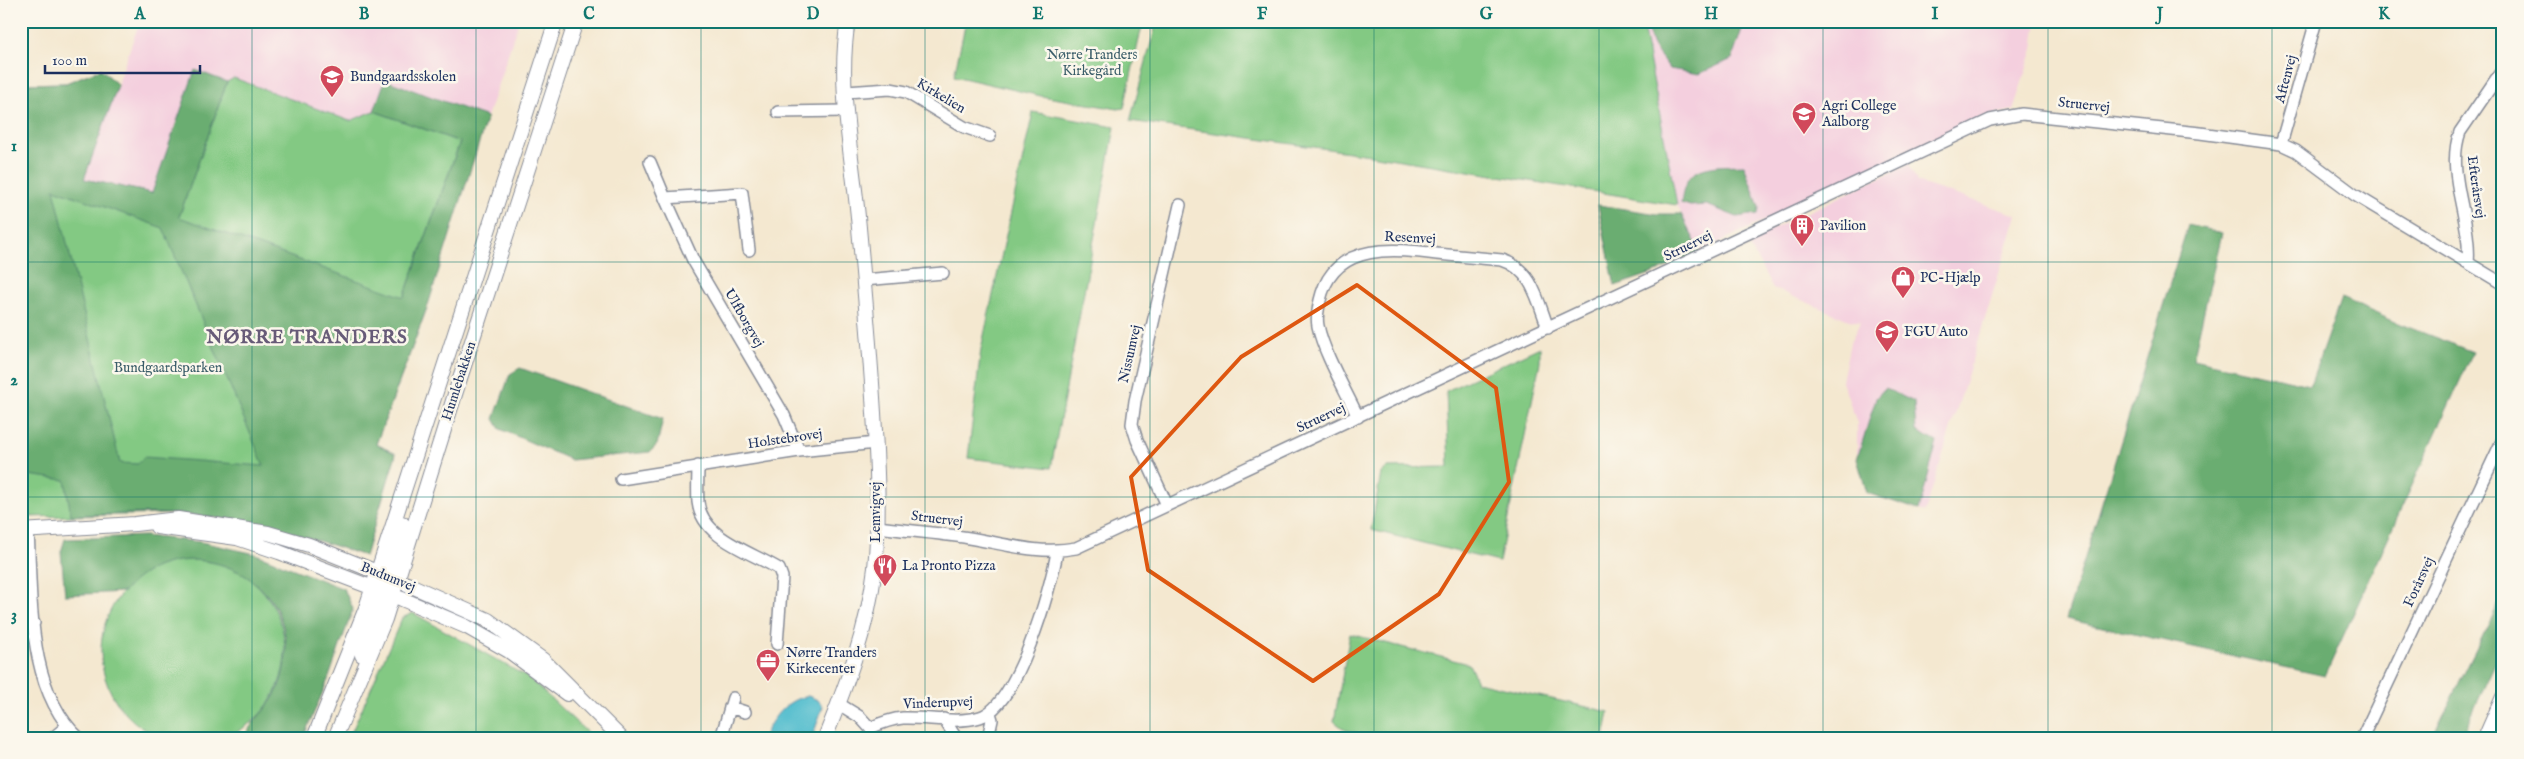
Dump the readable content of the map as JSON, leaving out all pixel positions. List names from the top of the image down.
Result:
{
  "streets": {
    "street": [
      "Aftenvej",
      "Kirkelien",
      "Struervej",
      "Efterårsvej",
      "Resenvej",
      "Ulfborgvej",
      "Nissumvej",
      "Humlebakken",
      "Holstebrovej",
      "Lemvigvej",
      "Budumvej",
      "Forårsvej",
      "Vinderupvej"
    ]
  },
  "crossings": [
    ["Aftenvej", "Struervej"],
    ["Kirkelien", "Lemvigvej"],
    ["Struervej", "Efterårsvej"],
    ["Struervej", "Resenvej"],
    ["Struervej", "Nissumvej"],
    ["Struervej", "Lemvigvej"],
    ["Struervej", "Vinderupvej"],
    ["Ulfborgvej", "Holstebrovej"],
    ["Humlebakken", "Budumvej"],
    ["Holstebrovej", "Lemvigvej"],
    ["Lemvigvej", "Vinderupvej"]
  ],
  "districts": ["NØRRE TRANDERS"],
  "parks": ["Nørre Tranders Kirkegård", "Bundgaardsparken"],
  "places": {
    "school or university": ["Bundgaardsskolen", "Agri College Aalborg", "FGU Auto"],
    "building": ["Pavilion"],
    "shop": ["PC-Hjælp"],
    "restaurant": ["La Pronto Pizza"],
    "office": ["Nørre Tranders Kirkecenter"]
  },
  "scale_bar": "100 m",
  "grid": {
    "columns": [
      "A",
      "B",
      "C",
      "D",
      "E",
      "F",
      "G",
      "H",
      "I",
      "J",
      "K"
    ],
    "rows": ["1", "2", "3"]
  }
}
